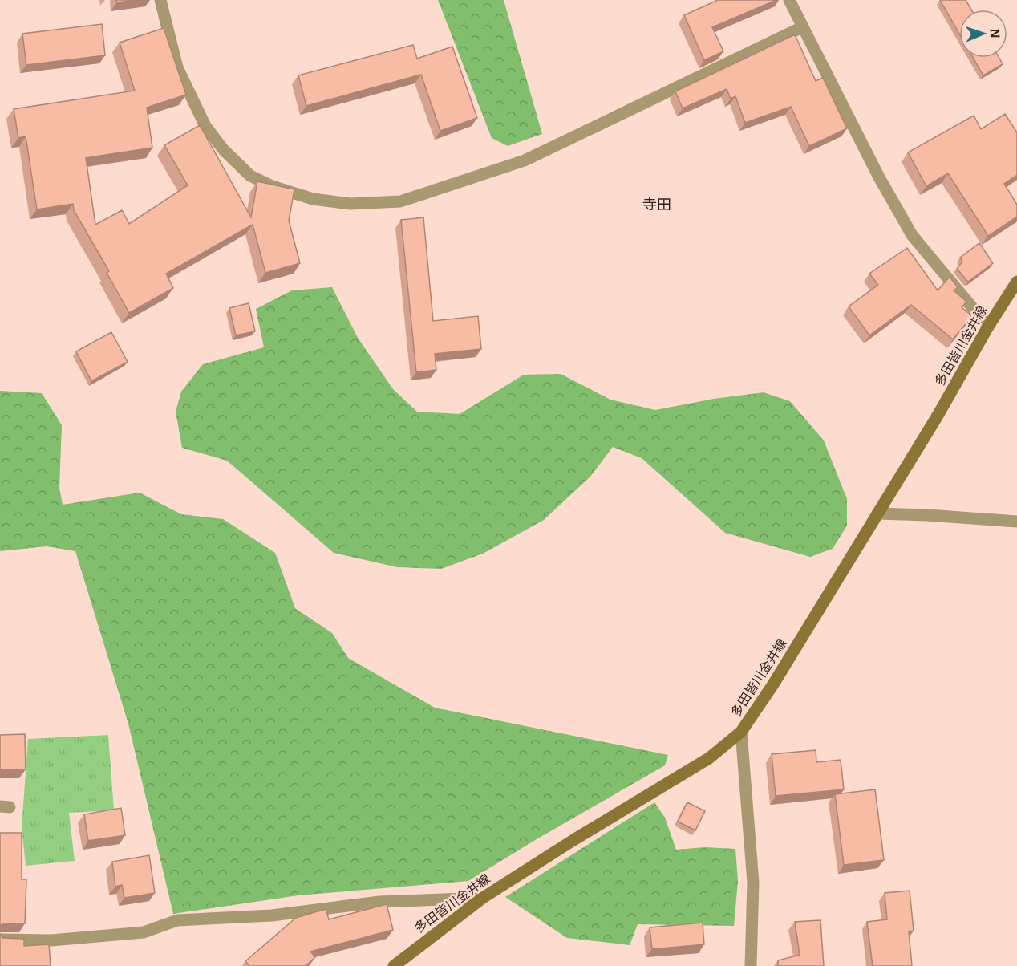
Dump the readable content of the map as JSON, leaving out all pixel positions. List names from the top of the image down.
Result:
{
  "streets": {
    "main road": ["多田皆川金井線"]
  },
  "districts": ["寺田"],
  "north": "right"
}
